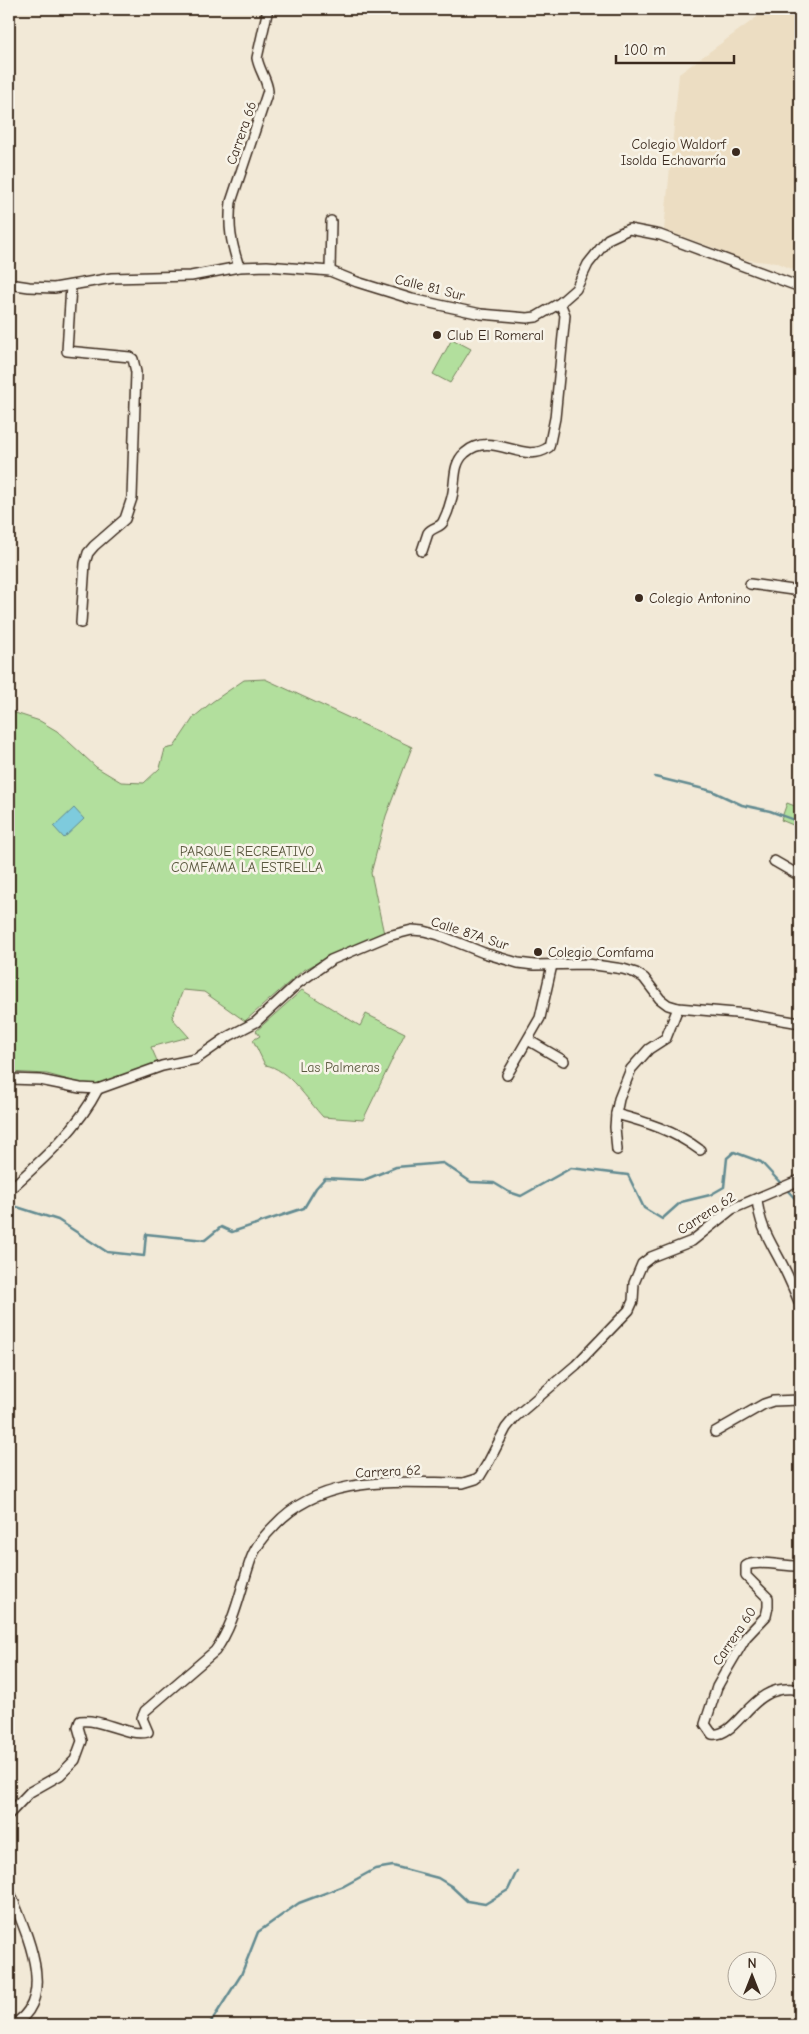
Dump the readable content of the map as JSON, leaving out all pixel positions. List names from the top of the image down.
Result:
{
  "streets": {
    "street": [
      "Carrera 66",
      "Calle 81 Sur",
      "Calle 87A Sur",
      "Carrera 62",
      "Carrera 60"
    ]
  },
  "crossings": [
    ["Carrera 66", "Calle 81 Sur"]
  ],
  "parks": ["PARQUE RECREATIVO COMFAMA LA ESTRELLA", "Las Palmeras"],
  "places": [
    "Colegio Waldorf Isolda Echavarría",
    "Club El Romeral",
    "Colegio Antonino",
    "Colegio Comfama"
  ],
  "scale_bar": "100 m",
  "north": "top"
}
